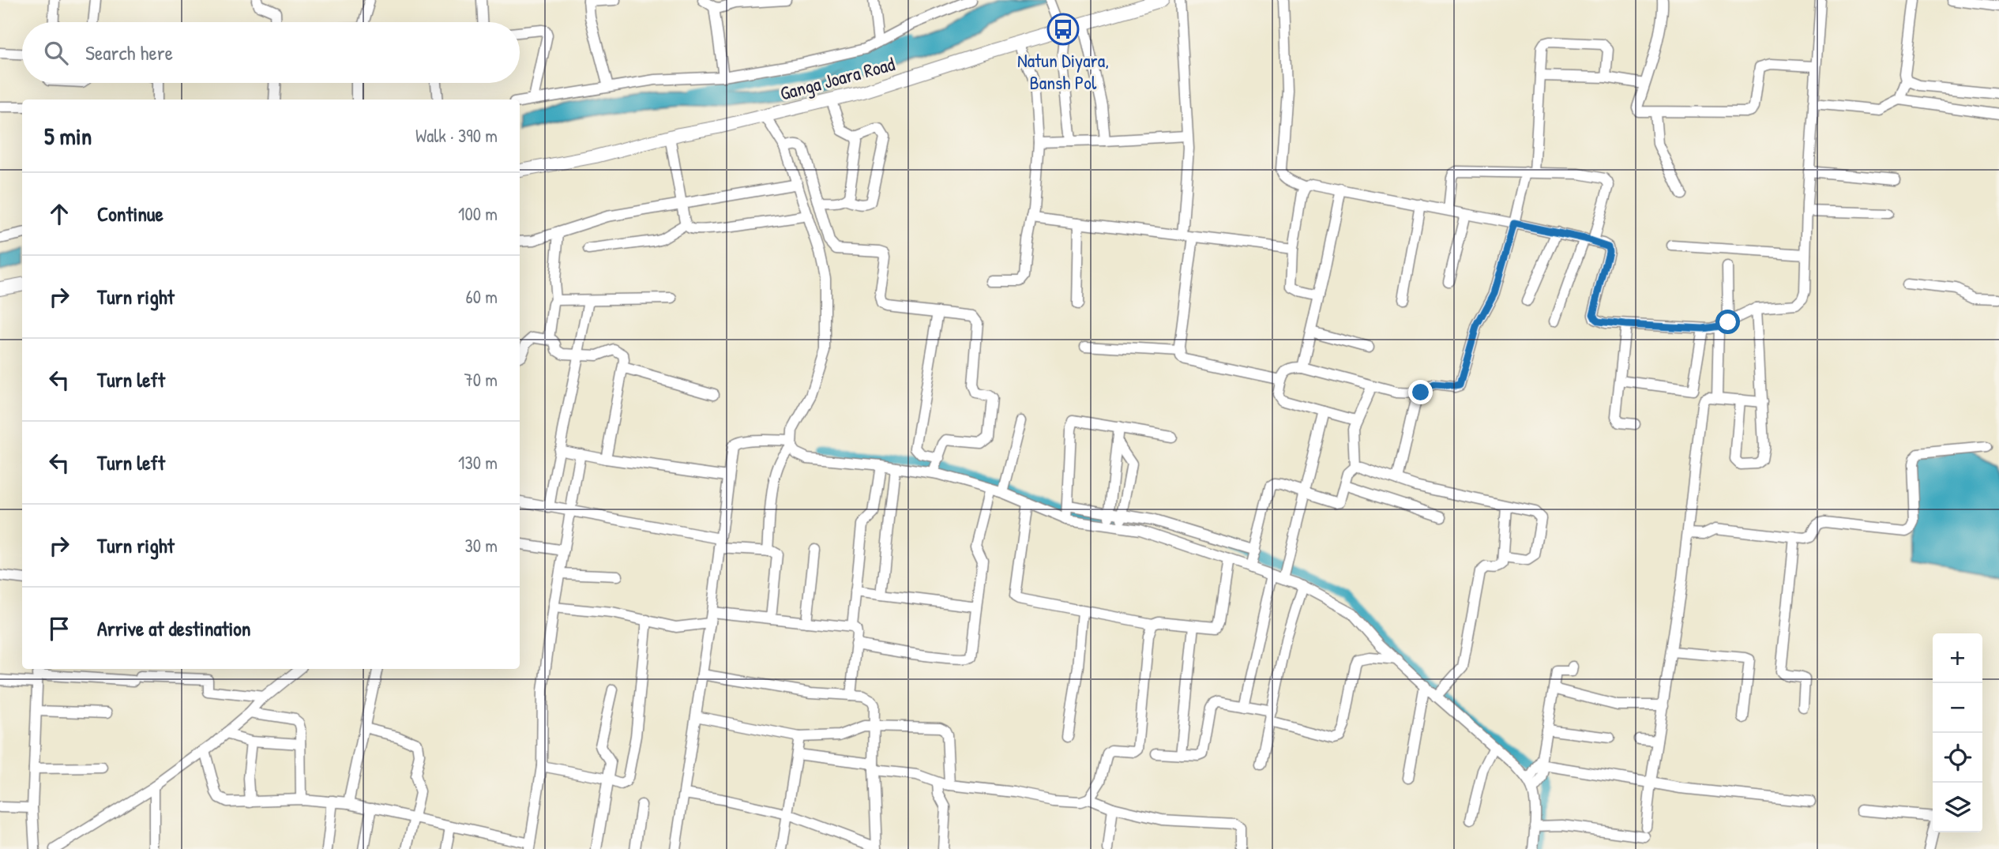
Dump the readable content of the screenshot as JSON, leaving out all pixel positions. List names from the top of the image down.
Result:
{
  "streets": {
    "main road": ["Ganga Joara Road"]
  },
  "places": {
    "bus stop": ["Natun Diyara, Bansh Pol"]
  },
  "page": {
    "search": "Search here",
    "heading": ["5 min", "Walk · 390 m"],
    "list": [
      ["Continue", "100 m"],
      ["Turn right", "60 m"],
      ["Turn left", "70 m"],
      ["Turn left", "130 m"],
      ["Turn right", "30 m"],
      "Arrive at destination"
    ],
    "map_buttons": ["+", "−"]
  }
}
